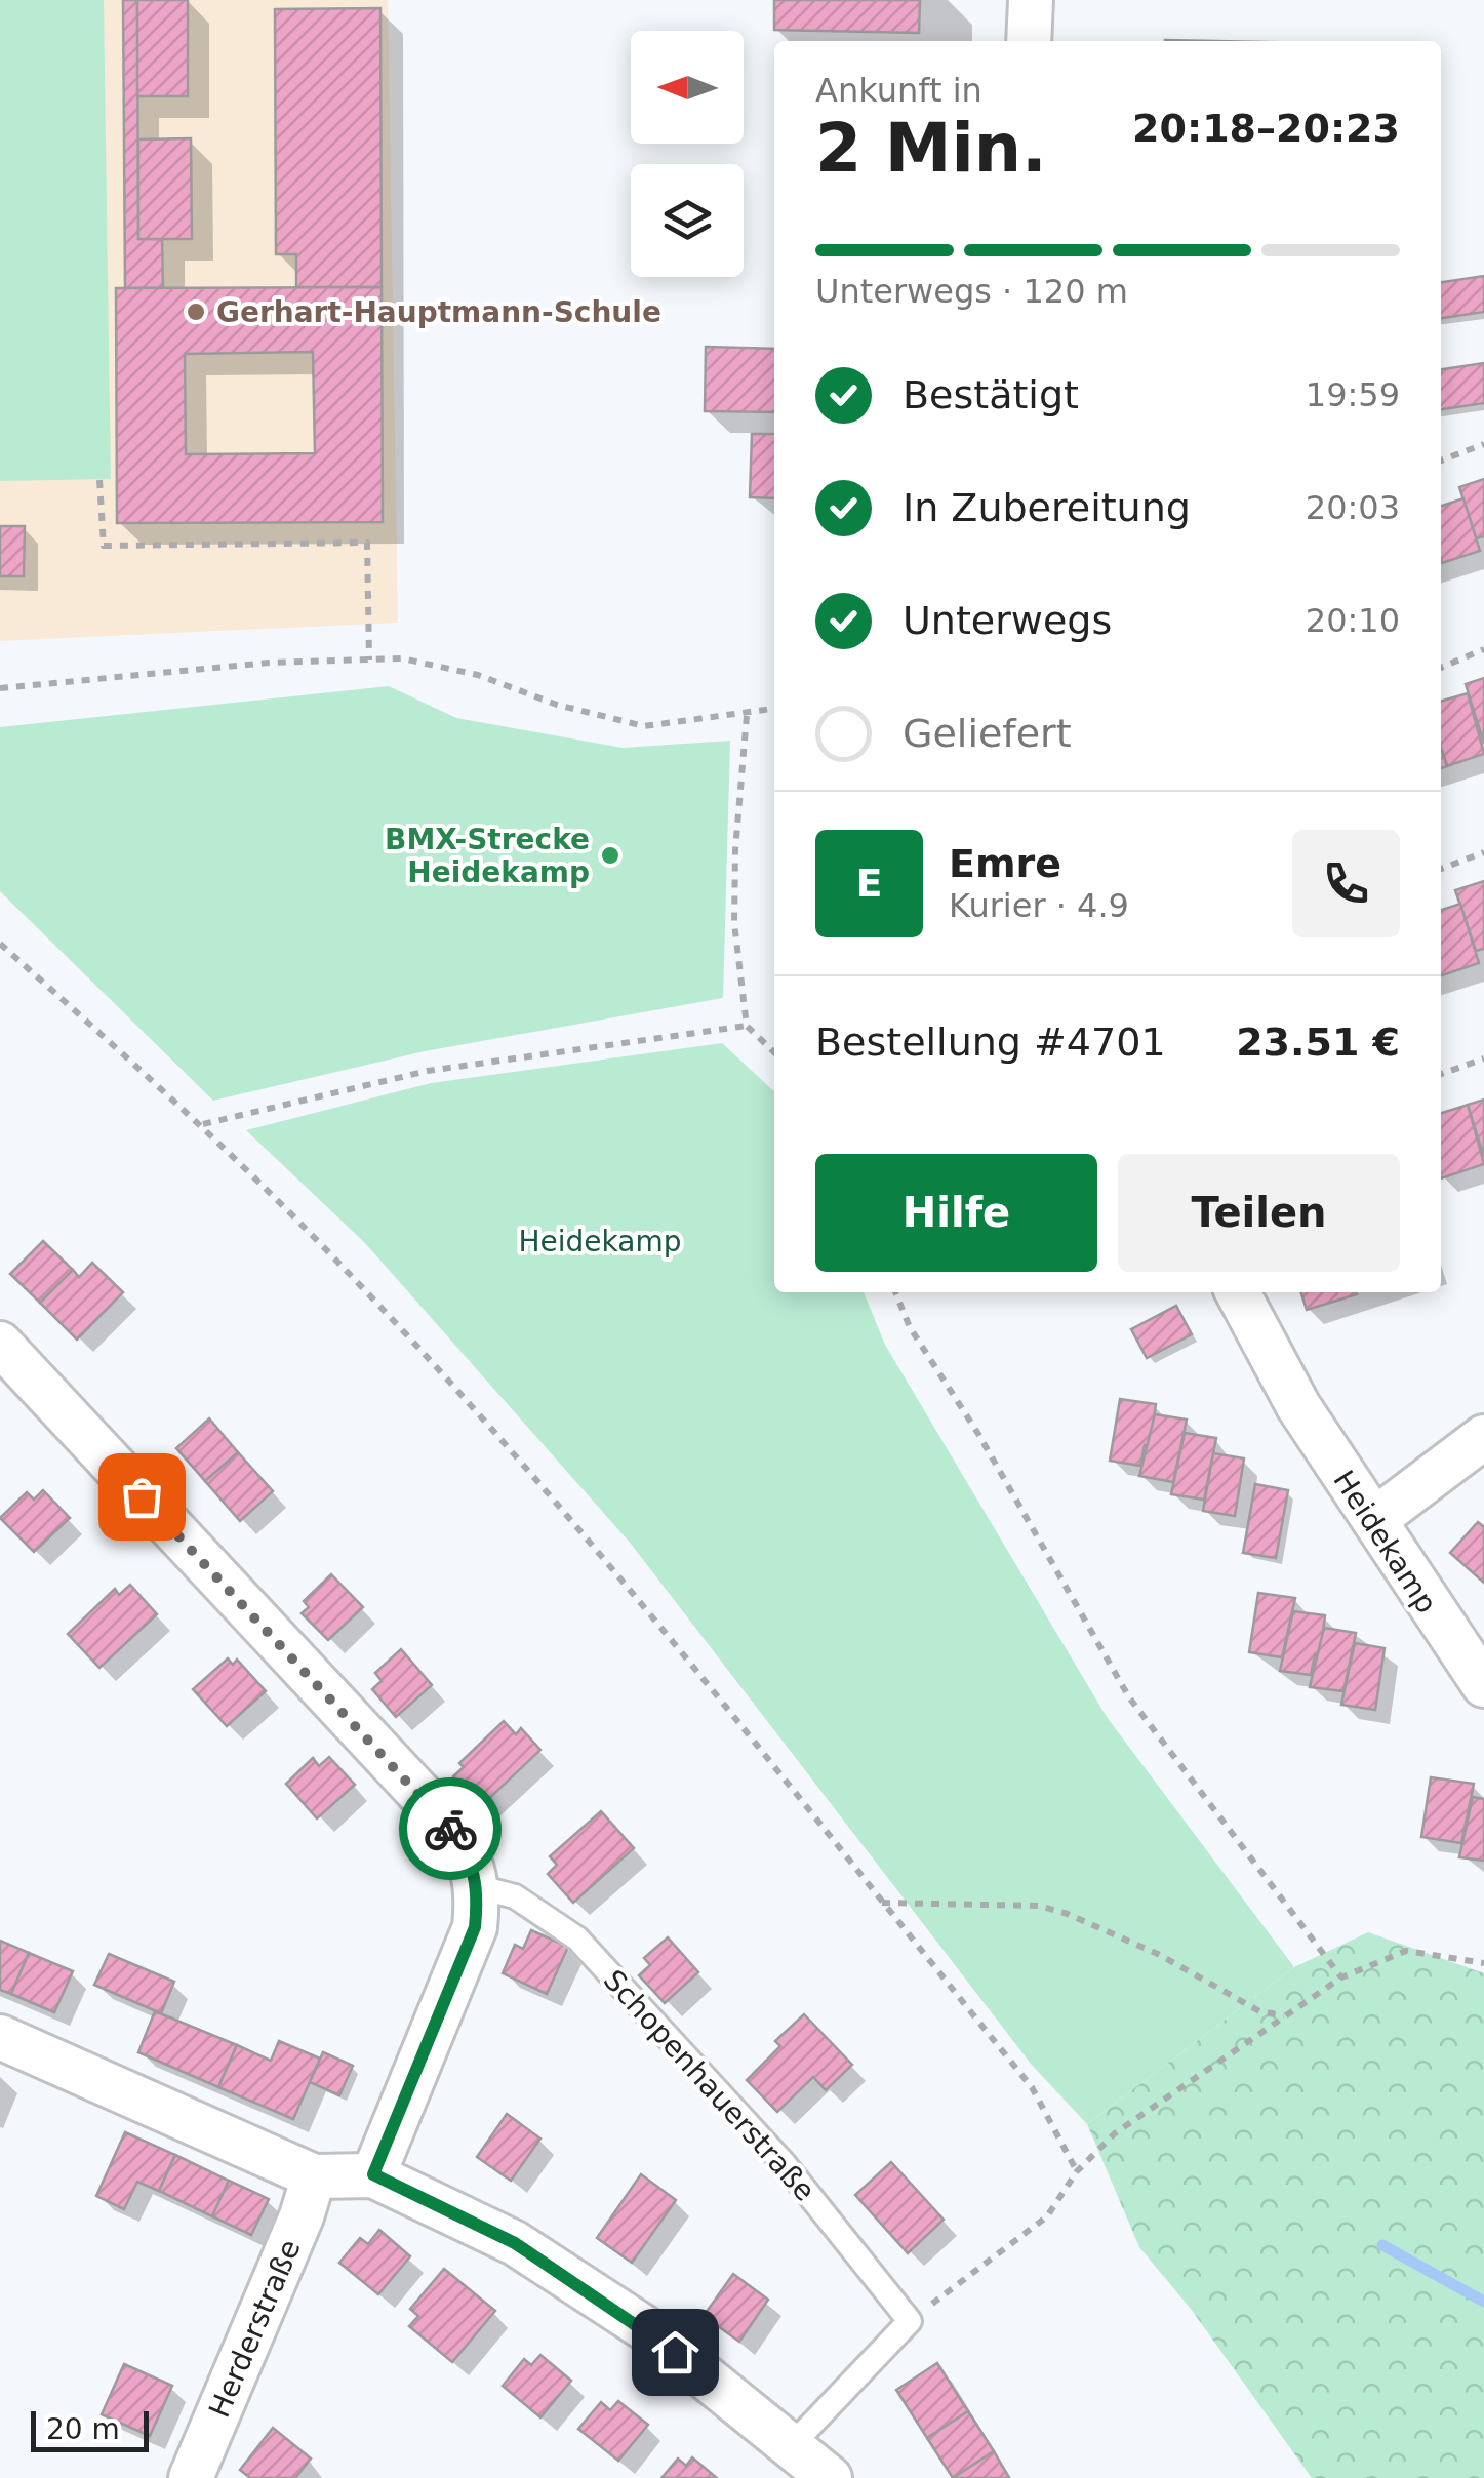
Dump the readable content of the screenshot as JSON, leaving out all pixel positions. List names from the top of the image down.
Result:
{
  "streets": {
    "street": ["Heidekamp", "Herderstraße"],
    "lane": ["Schopenhauerstraße"]
  },
  "parks": ["Heidekamp"],
  "places": ["Gerhart-Hauptmann-Schule", "BMX-Strecke Heidekamp"],
  "scale_bar": "20 m",
  "north": "left",
  "page": {
    "heading": ["2 Min.", "Ankunft in", "20:18–20:23"],
    "panel": [
      "Emre",
      "Kurier · 4.9",
      "Bestellung #4701",
      "23.51 €"
    ],
    "bar": "Unterwegs · 120 m",
    "list": [
      ["Bestätigt", "19:59"],
      ["In Zubereitung", "20:03"],
      ["Unterwegs", "20:10"],
      "Geliefert"
    ],
    "round": "E",
    "buttons": ["Hilfe", "Teilen"],
    "scale": "20 m"
  }
}
